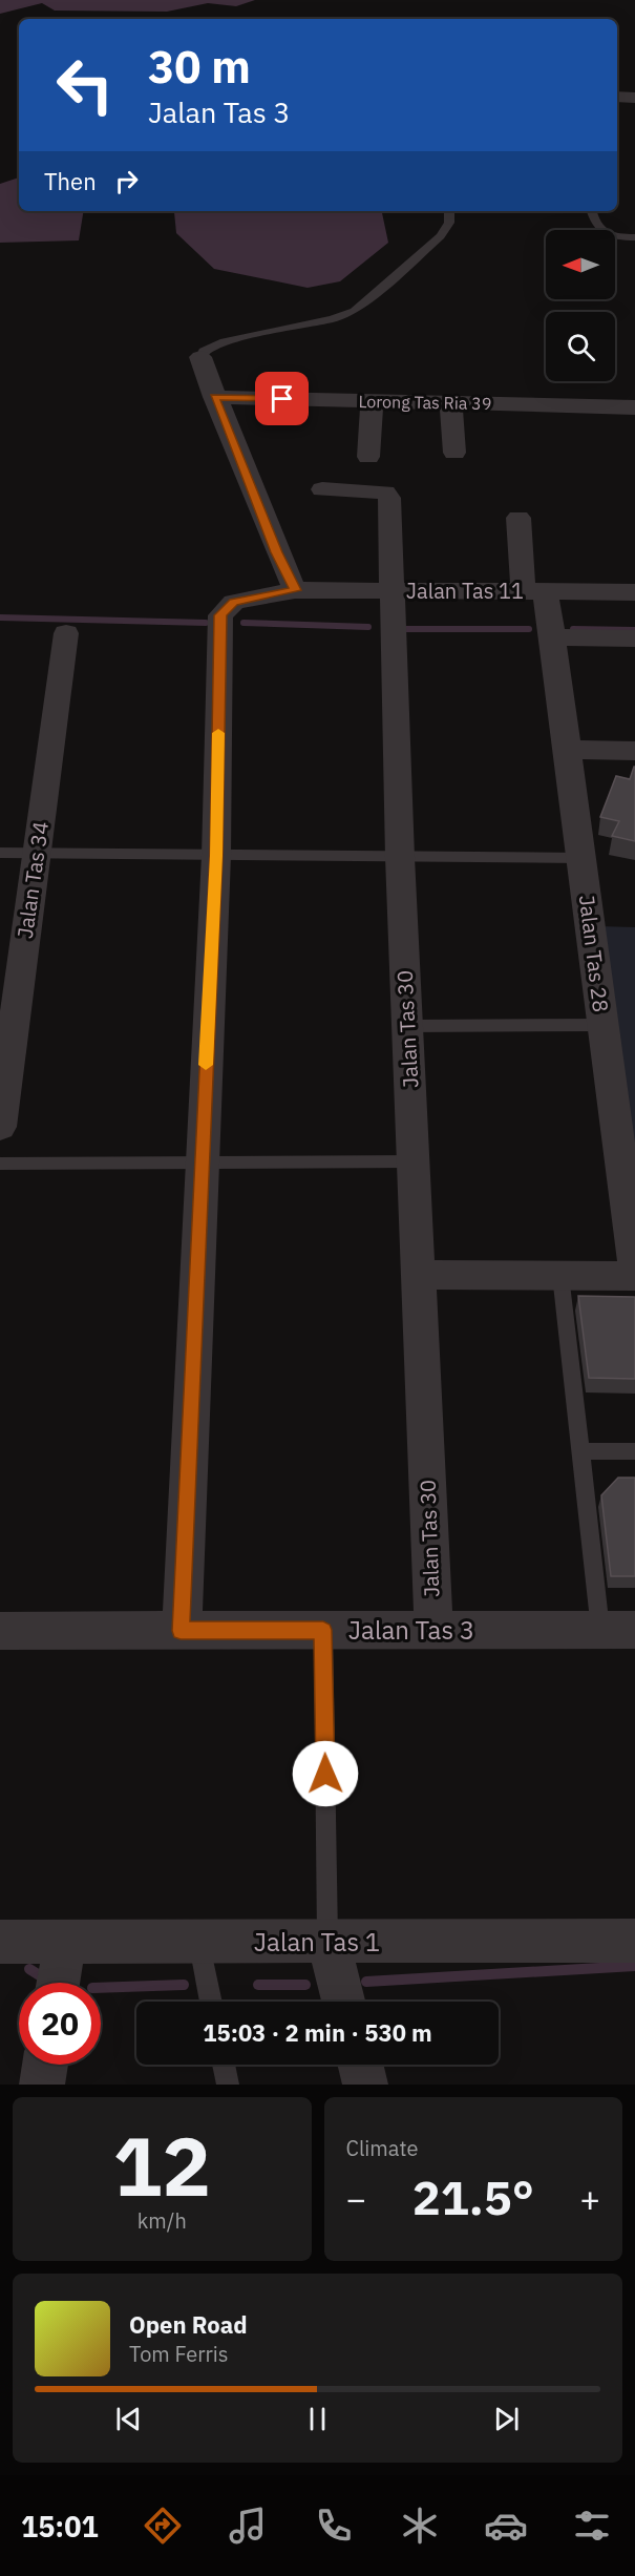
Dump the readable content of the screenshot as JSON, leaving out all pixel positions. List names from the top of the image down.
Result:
{
  "streets": {
    "street": [
      "Lorong Tas Ria 39",
      "Jalan Tas 11",
      "Jalan Tas 34",
      "Jalan Tas 28",
      "Jalan Tas 30",
      "Jalan Tas 3",
      "Jalan Tas 1"
    ]
  },
  "crossings": [
    ["Jalan Tas 11", "Jalan Tas 28"],
    ["Jalan Tas 11", "Jalan Tas 30"],
    ["Jalan Tas 11", "Jalan Tas 3"],
    ["Jalan Tas 30", "Jalan Tas 3"]
  ],
  "north": "left",
  "page": {
    "turn": ["30 m", "Jalan Tas 3"],
    "then": "Then",
    "limit": "20",
    "trip": "15:03 · 2 min · 530 m",
    "tile": [
      ["12", "km/h"],
      "Climate"
    ],
    "heat": ["−", "21.5°", "+"],
    "song": ["Open Road", "Tom Ferris"],
    "tabs": "15:01"
  }
}
